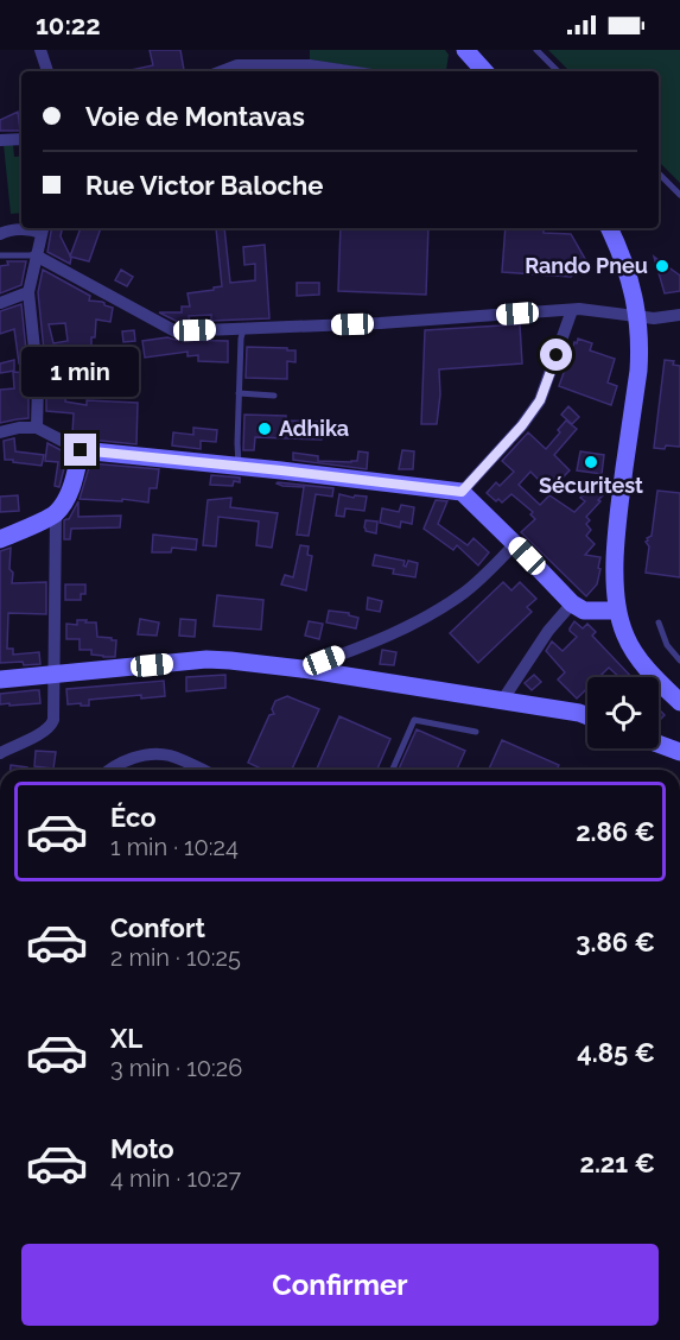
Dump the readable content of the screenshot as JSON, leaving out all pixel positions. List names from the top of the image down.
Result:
{
  "places": ["Rando Pneu", "Adhika", "Sécuritest"],
  "page": {
    "status": "10:22",
    "banner": ["Voie de Montavas", "Rue Victor Baloche"],
    "bubble": "1 min",
    "list": [
      {
        "name": "Éco",
        "note": "1 min · 10:24",
        "value": "2.86 €"
      },
      {
        "name": "Confort",
        "note": "2 min · 10:25",
        "value": "3.86 €"
      },
      {
        "name": "XL",
        "note": "3 min · 10:26",
        "value": "4.85 €"
      },
      {
        "name": "Moto",
        "note": "4 min · 10:27",
        "value": "2.21 €"
      }
    ],
    "buttons": "Confirmer"
  }
}
